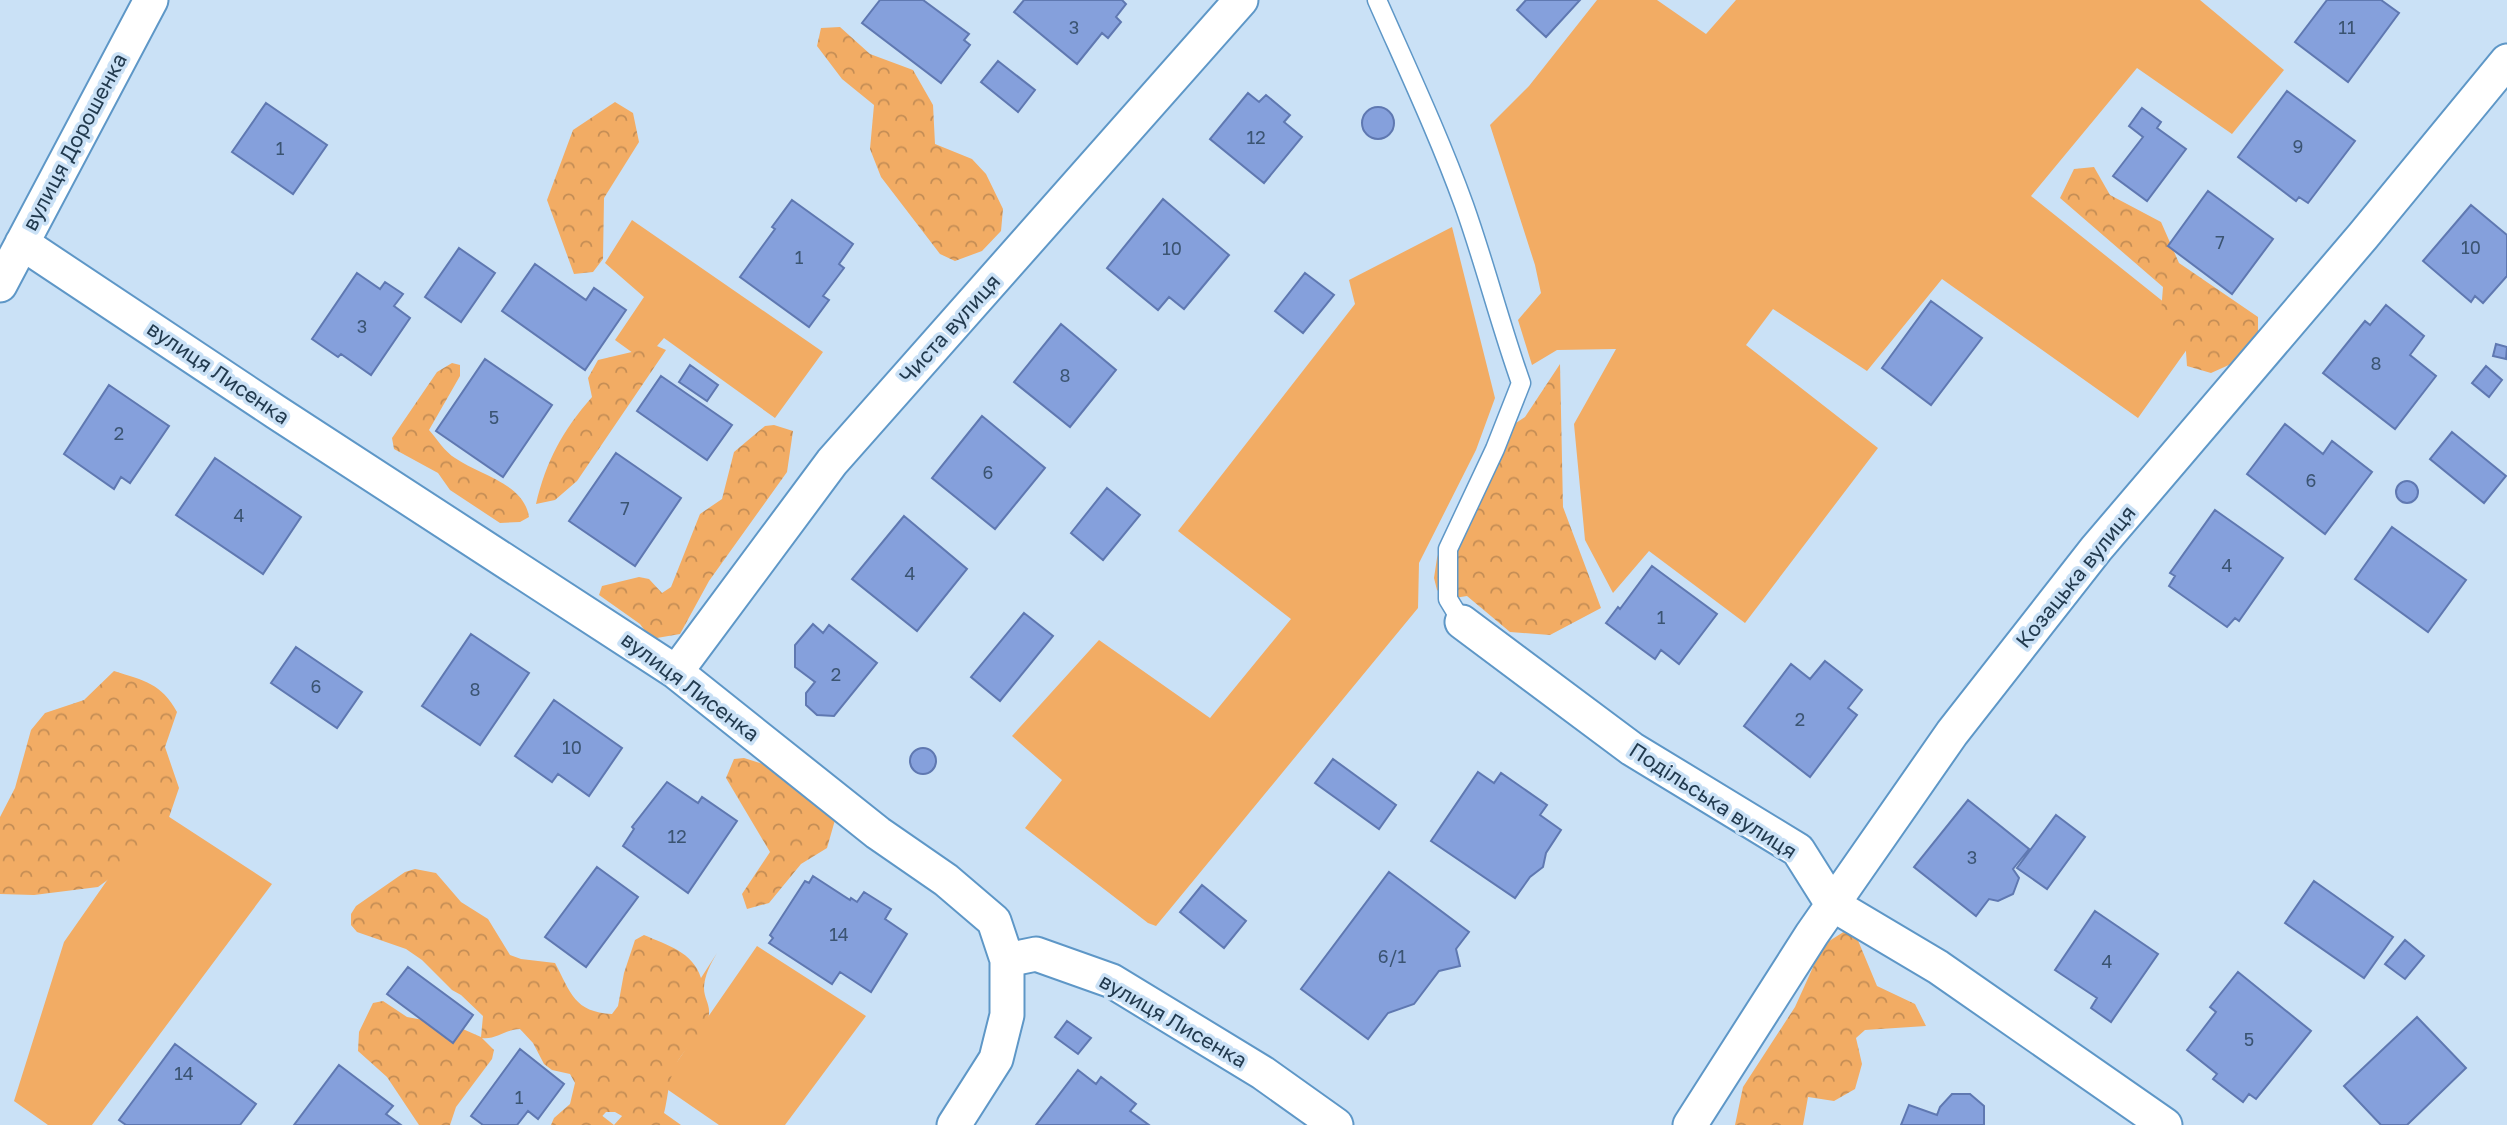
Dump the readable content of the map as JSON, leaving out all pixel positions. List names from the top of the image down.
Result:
{
  "streets": {
    "street": [
      "вулиця Дорошенка",
      "Чиста вулиця",
      "вулиця Лисенка",
      "Козацька вулиця",
      "Подільська вулиця"
    ]
  },
  "crossings": [
    ["вулиця Дорошенка", "вулиця Лисенка"],
    ["Чиста вулиця", "вулиця Лисенка"],
    ["Козацька вулиця", "Подільська вулиця"]
  ],
  "house_numbers": [
    "3",
    "11",
    "12",
    "9",
    "1",
    "7",
    "10",
    "10",
    "1",
    "3",
    "8",
    "8",
    "5",
    "2",
    "6",
    "6",
    "7",
    "4",
    "4",
    "4",
    "1",
    "2",
    "6",
    "8",
    "2",
    "10",
    "12",
    "3",
    "14",
    "6/1",
    "4",
    "5",
    "14",
    "1"
  ]
}
